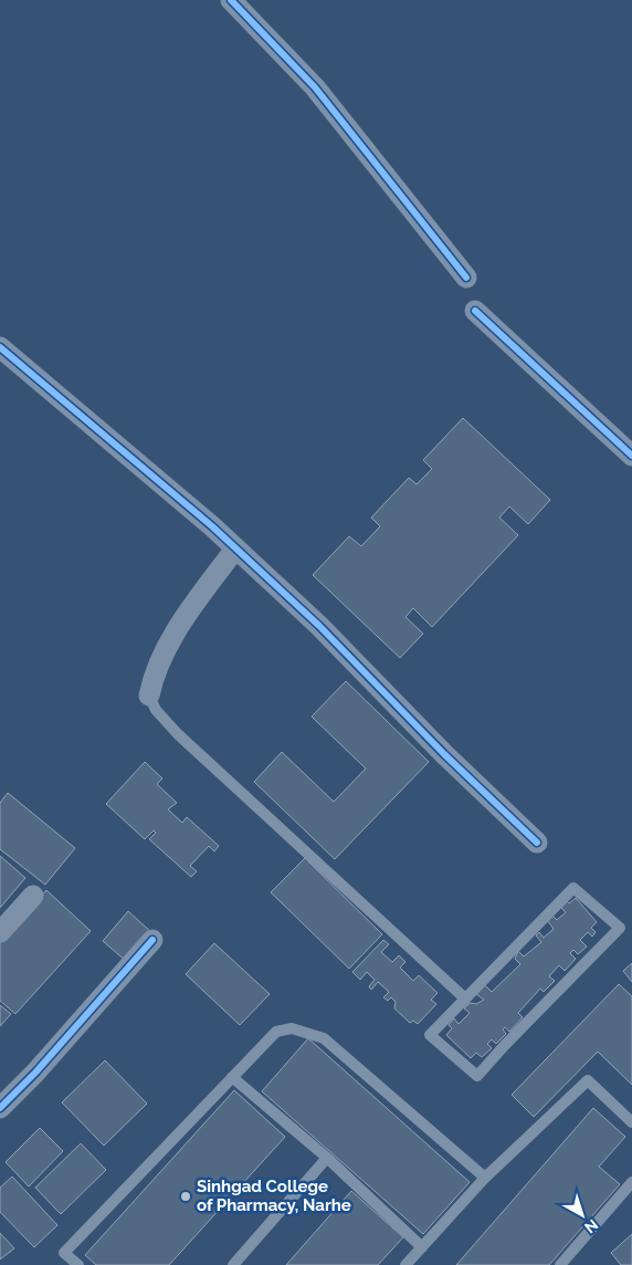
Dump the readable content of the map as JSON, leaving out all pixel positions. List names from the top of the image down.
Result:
{
  "places": ["Sinhgad College of Pharmacy, Narhe"],
  "north": "bottom right"
}
